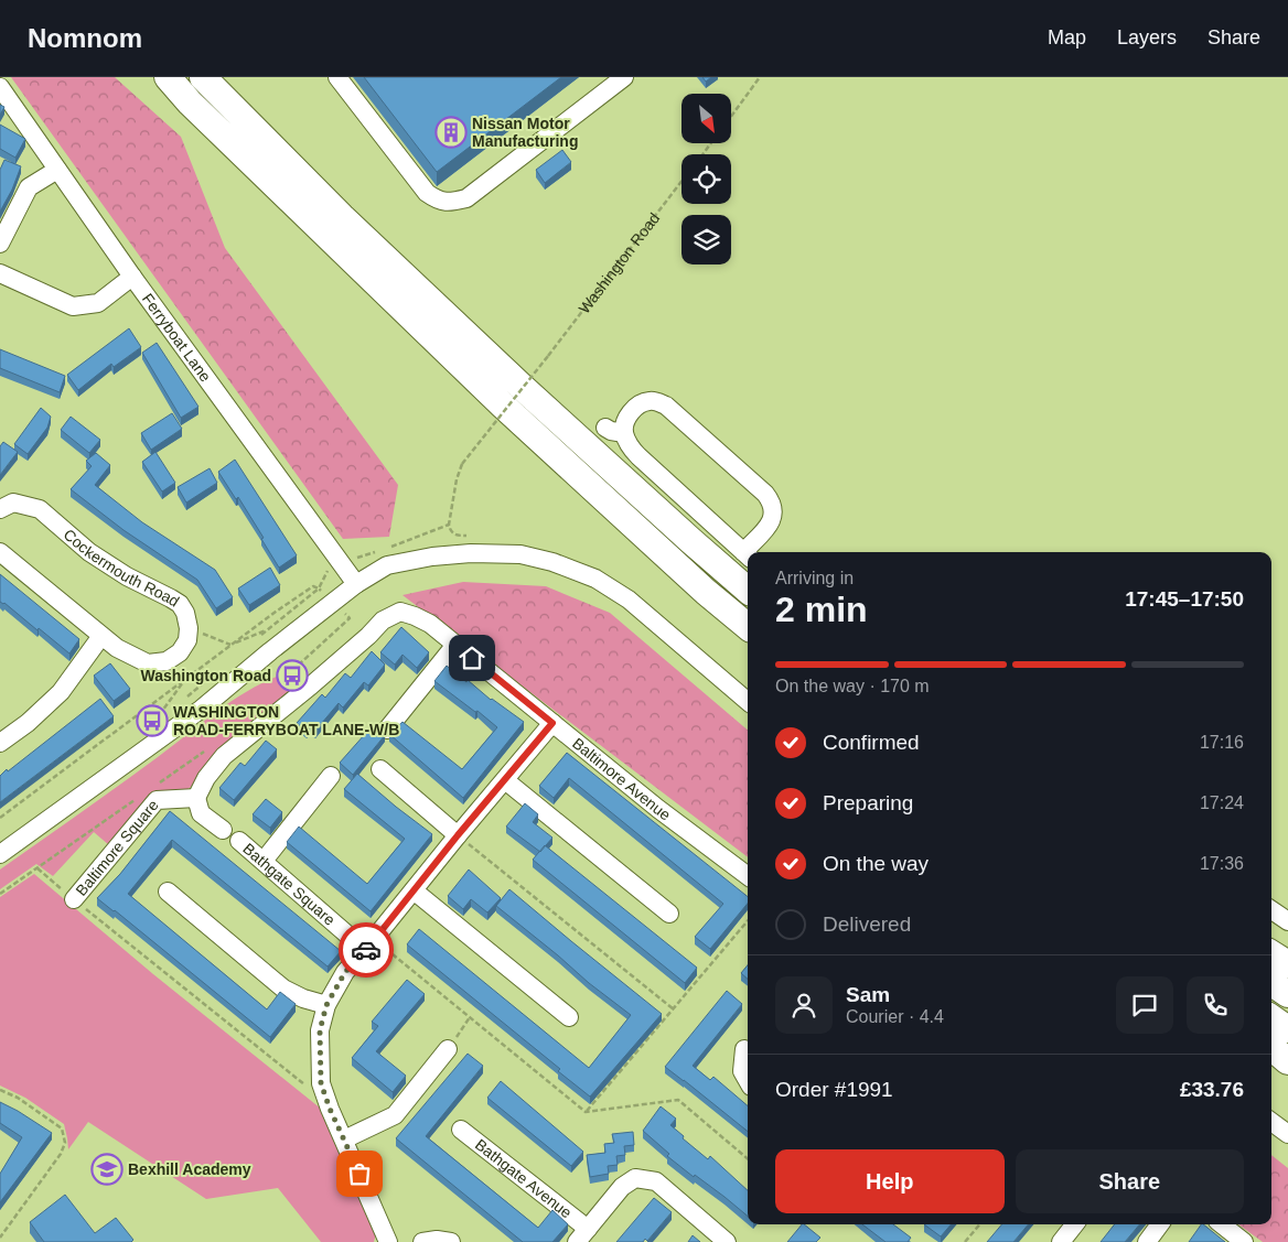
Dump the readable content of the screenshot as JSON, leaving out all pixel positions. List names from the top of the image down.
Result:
{
  "streets": {
    "street": [
      "Ferryboat Lane",
      "Cockermouth Road",
      "Baltimore Avenue",
      "Baltimore Square",
      "Bathgate Square",
      "Bathgate Avenue"
    ],
    "path": ["Washington Road"]
  },
  "crossings": [
    ["Baltimore Avenue", "Baltimore Square"]
  ],
  "places": {
    "building": ["Nissan Motor Manufacturing"],
    "bus stop": ["Washington Road", "WASHINGTON ROAD-FERRYBOAT LANE-W/B"],
    "school or university": ["Bexhill Academy"]
  },
  "north": "bottom right",
  "page": {
    "header": "Nomnom",
    "nav": ["Map", "Layers", "Share"],
    "heading": ["2 min", "Arriving in", "17:45–17:50"],
    "panel": [
      "Sam",
      "Courier · 4.4",
      "Order #1991",
      "£33.76"
    ],
    "bar": "On the way · 170 m",
    "list": [
      ["Confirmed", "17:16"],
      ["Preparing", "17:24"],
      ["On the way", "17:36"],
      "Delivered"
    ],
    "buttons": ["Help", "Share"]
  }
}
